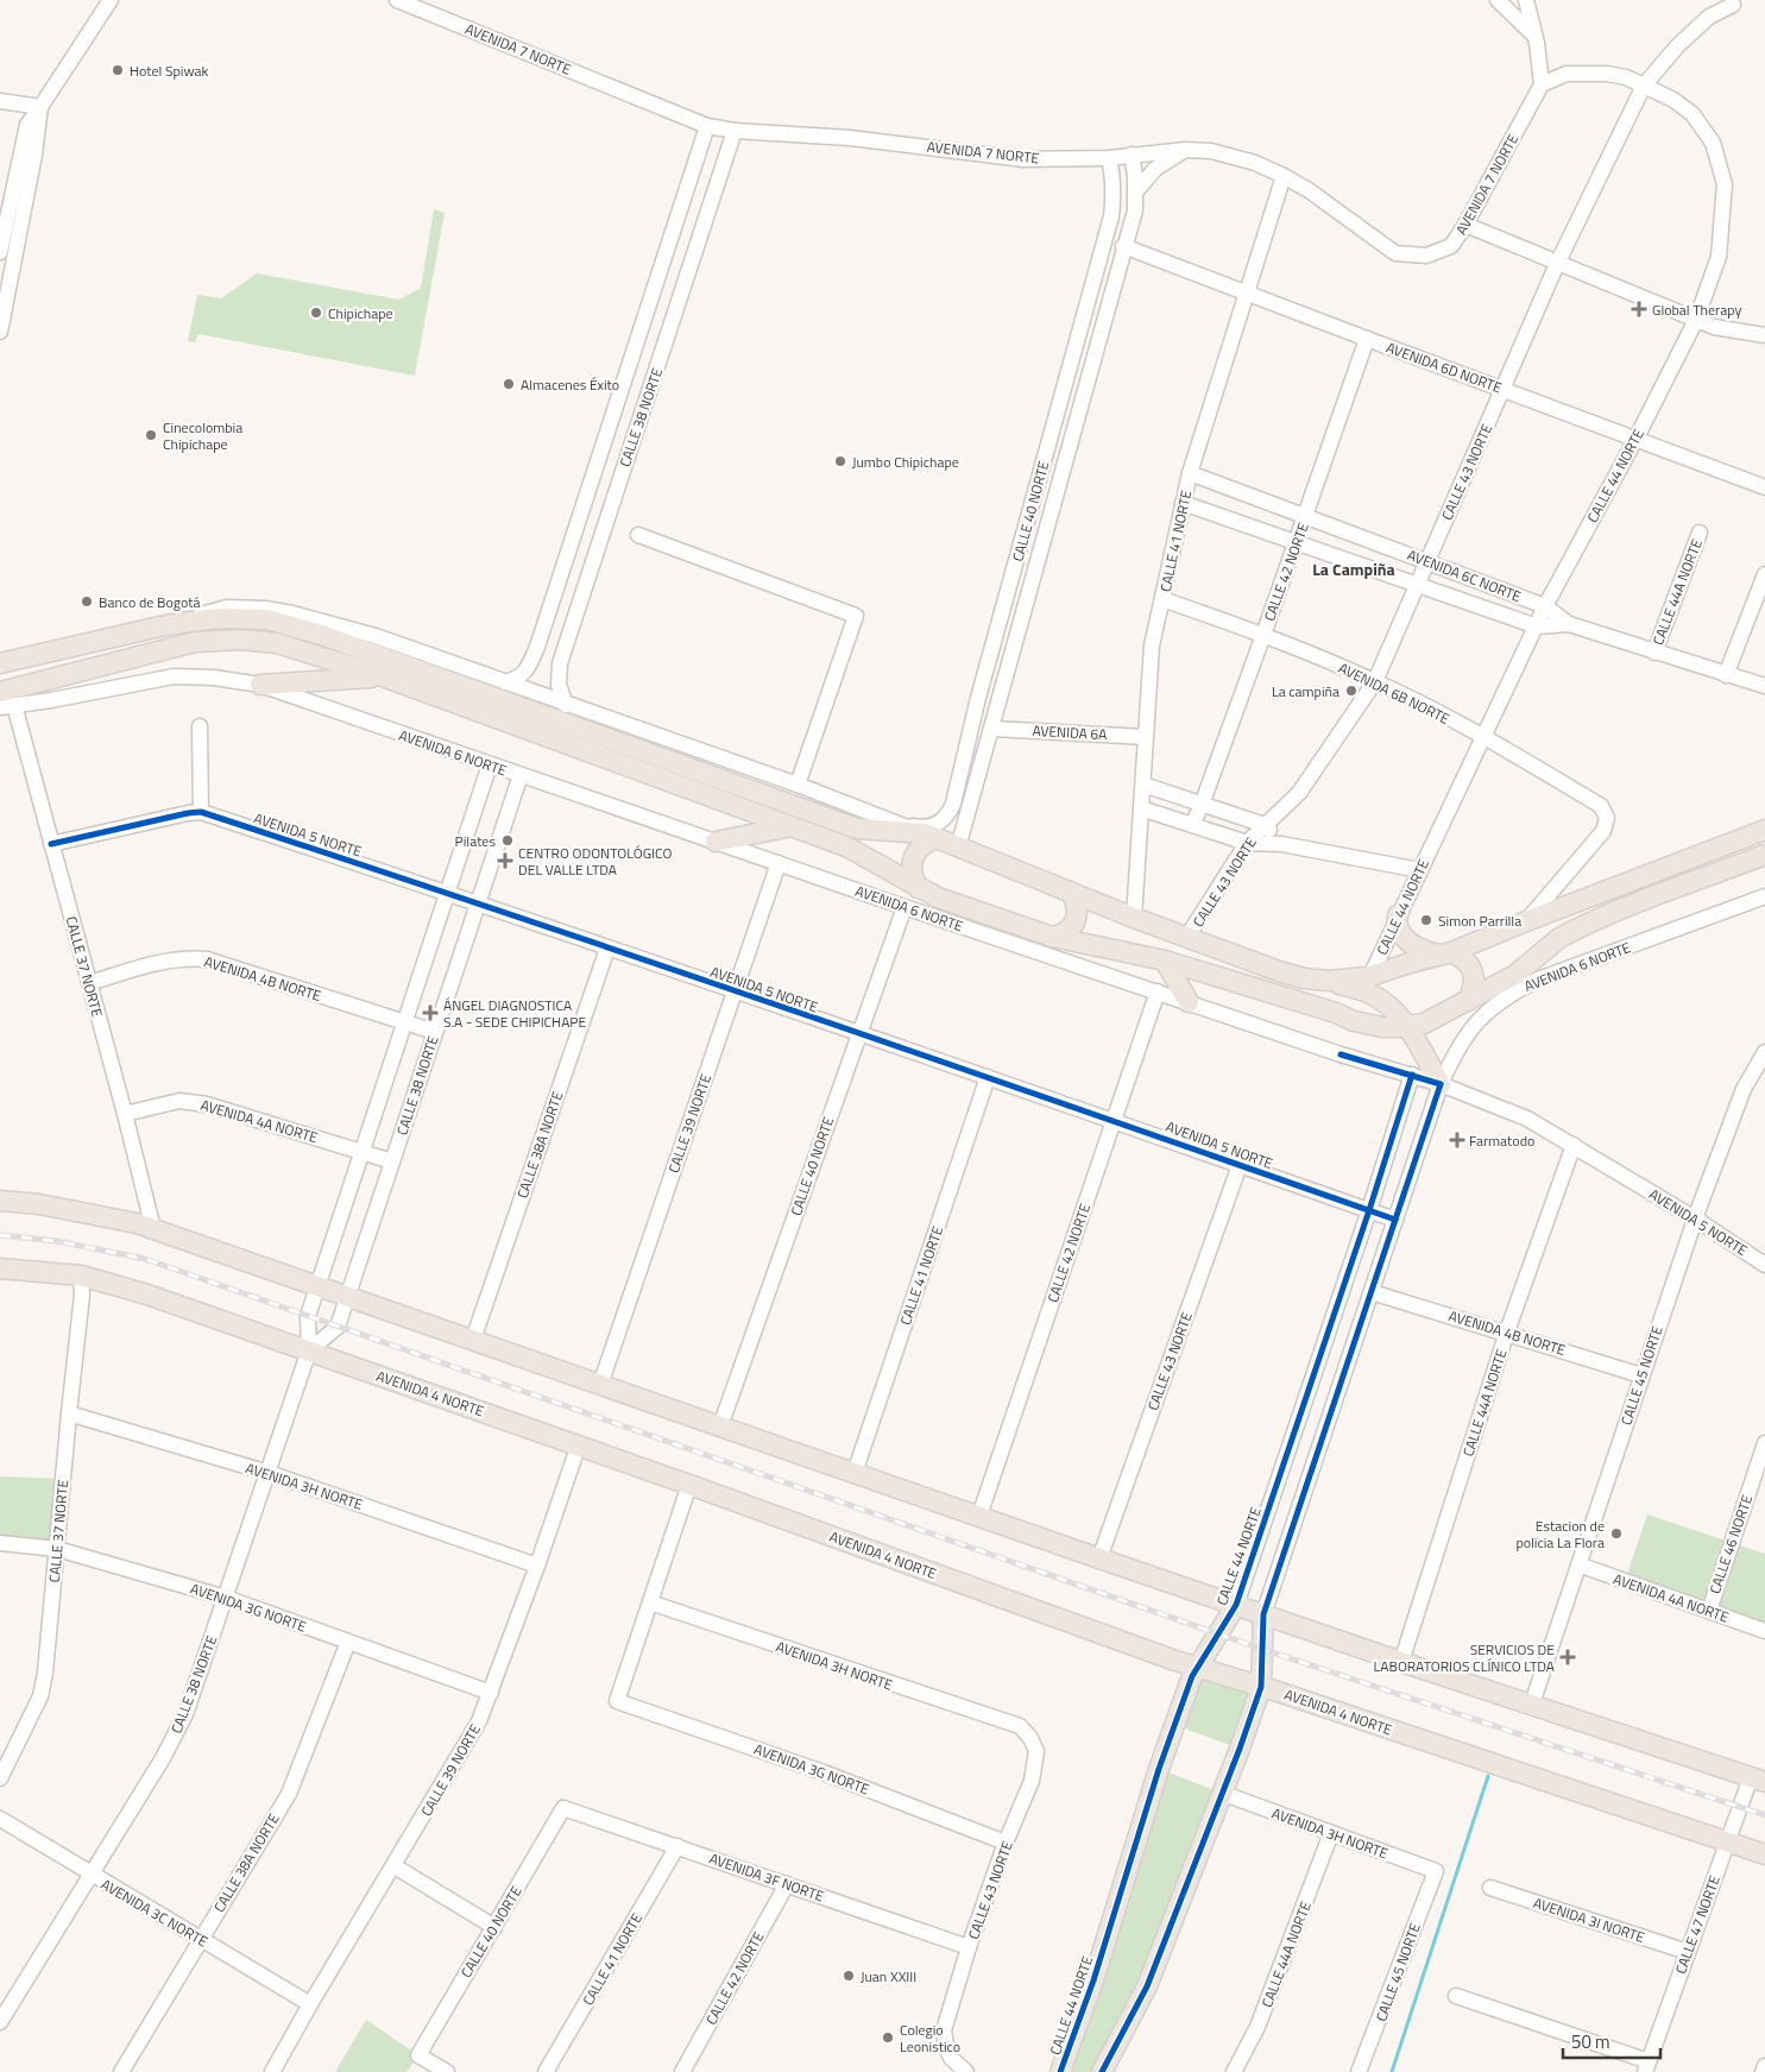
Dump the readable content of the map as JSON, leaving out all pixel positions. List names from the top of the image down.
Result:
{
  "streets": {
    "main road": ["CALLE 44 NORTE", "AVENIDA 6 NORTE", "AVENIDA 4 NORTE"],
    "street": [
      "AVENIDA 7 NORTE",
      "AVENIDA 6D NORTE",
      "CALLE 38 NORTE",
      "CALLE 43 NORTE",
      "CALLE 40 NORTE",
      "CALLE 41 NORTE",
      "CALLE 42 NORTE",
      "AVENIDA 6C NORTE",
      "CALLE 44A NORTE",
      "AVENIDA 6B NORTE",
      "AVENIDA 6A",
      "AVENIDA 5 NORTE",
      "CALLE 37 NORTE",
      "AVENIDA 4B NORTE",
      "AVENIDA 4A NORTE",
      "CALLE 39 NORTE",
      "CALLE 38A NORTE",
      "CALLE 45 NORTE",
      "AVENIDA 3H NORTE",
      "CALLE 46 NORTE",
      "AVENIDA 3G NORTE",
      "AVENIDA 3F NORTE",
      "AVENIDA 3C NORTE",
      "AVENIDA 3I NORTE",
      "CALLE 47 NORTE"
    ]
  },
  "crossings": [
    ["AVENIDA 7 NORTE", "CALLE 38 NORTE"],
    ["AVENIDA 7 NORTE", "CALLE 44 NORTE"],
    ["AVENIDA 7 NORTE", "CALLE 40 NORTE"],
    ["AVENIDA 7 NORTE", "CALLE 41 NORTE"],
    ["AVENIDA 6D NORTE", "CALLE 43 NORTE"],
    ["AVENIDA 6D NORTE", "CALLE 44 NORTE"],
    ["AVENIDA 6D NORTE", "CALLE 40 NORTE"],
    ["AVENIDA 6D NORTE", "CALLE 41 NORTE"],
    ["AVENIDA 6D NORTE", "CALLE 42 NORTE"],
    ["CALLE 38 NORTE", "AVENIDA 6 NORTE"],
    ["CALLE 38 NORTE", "AVENIDA 5 NORTE"],
    ["CALLE 38 NORTE", "AVENIDA 4B NORTE"],
    ["CALLE 38 NORTE", "AVENIDA 4A NORTE"],
    ["CALLE 38 NORTE", "AVENIDA 4 NORTE"],
    ["CALLE 38 NORTE", "AVENIDA 3H NORTE"],
    ["CALLE 38 NORTE", "AVENIDA 3G NORTE"],
    ["CALLE 38 NORTE", "AVENIDA 3C NORTE"],
    ["CALLE 43 NORTE", "CALLE 44 NORTE"],
    ["CALLE 43 NORTE", "AVENIDA 6C NORTE"],
    ["CALLE 43 NORTE", "AVENIDA 6B NORTE"],
    ["CALLE 43 NORTE", "AVENIDA 5 NORTE"],
    ["CALLE 43 NORTE", "AVENIDA 3H NORTE"],
    ["CALLE 43 NORTE", "AVENIDA 3G NORTE"],
    ["CALLE 43 NORTE", "AVENIDA 3F NORTE"],
    ["CALLE 44 NORTE", "AVENIDA 6C NORTE"],
    ["CALLE 44 NORTE", "AVENIDA 6B NORTE"],
    ["CALLE 44 NORTE", "AVENIDA 6 NORTE"],
    ["CALLE 44 NORTE", "AVENIDA 5 NORTE"],
    ["CALLE 44 NORTE", "AVENIDA 4 NORTE"],
    ["CALLE 40 NORTE", "AVENIDA 6A"],
    ["CALLE 40 NORTE", "AVENIDA 6 NORTE"],
    ["CALLE 40 NORTE", "AVENIDA 5 NORTE"],
    ["CALLE 40 NORTE", "AVENIDA 3F NORTE"],
    ["CALLE 41 NORTE", "AVENIDA 6C NORTE"],
    ["CALLE 41 NORTE", "AVENIDA 6B NORTE"],
    ["CALLE 41 NORTE", "AVENIDA 6A"],
    ["CALLE 41 NORTE", "AVENIDA 5 NORTE"],
    ["CALLE 41 NORTE", "AVENIDA 3F NORTE"],
    ["CALLE 42 NORTE", "AVENIDA 6C NORTE"],
    ["CALLE 42 NORTE", "AVENIDA 6B NORTE"],
    ["CALLE 42 NORTE", "AVENIDA 6 NORTE"],
    ["CALLE 42 NORTE", "AVENIDA 5 NORTE"],
    ["CALLE 42 NORTE", "AVENIDA 3F NORTE"],
    ["AVENIDA 6C NORTE", "CALLE 44A NORTE"],
    ["CALLE 44A NORTE", "AVENIDA 5 NORTE"],
    ["CALLE 44A NORTE", "AVENIDA 4B NORTE"],
    ["CALLE 44A NORTE", "AVENIDA 3H NORTE"],
    ["AVENIDA 6 NORTE", "AVENIDA 5 NORTE"],
    ["AVENIDA 6 NORTE", "CALLE 37 NORTE"],
    ["AVENIDA 6 NORTE", "CALLE 39 NORTE"],
    ["AVENIDA 5 NORTE", "CALLE 37 NORTE"],
    ["AVENIDA 5 NORTE", "CALLE 39 NORTE"],
    ["AVENIDA 5 NORTE", "CALLE 38A NORTE"],
    ["AVENIDA 5 NORTE", "CALLE 45 NORTE"],
    ["CALLE 37 NORTE", "AVENIDA 4B NORTE"],
    ["CALLE 37 NORTE", "AVENIDA 4A NORTE"],
    ["CALLE 37 NORTE", "AVENIDA 4 NORTE"],
    ["CALLE 37 NORTE", "AVENIDA 3H NORTE"],
    ["CALLE 37 NORTE", "AVENIDA 3G NORTE"],
    ["AVENIDA 4B NORTE", "CALLE 45 NORTE"],
    ["AVENIDA 4A NORTE", "CALLE 45 NORTE"],
    ["AVENIDA 4A NORTE", "CALLE 46 NORTE"],
    ["CALLE 39 NORTE", "AVENIDA 4 NORTE"],
    ["CALLE 39 NORTE", "AVENIDA 3H NORTE"],
    ["CALLE 39 NORTE", "AVENIDA 3G NORTE"],
    ["CALLE 39 NORTE", "AVENIDA 3C NORTE"],
    ["CALLE 38A NORTE", "AVENIDA 3G NORTE"],
    ["CALLE 38A NORTE", "AVENIDA 3C NORTE"],
    ["CALLE 45 NORTE", "AVENIDA 3H NORTE"],
    ["AVENIDA 4 NORTE", "CALLE 47 NORTE"],
    ["AVENIDA 3H NORTE", "AVENIDA 3G NORTE"],
    ["AVENIDA 3I NORTE", "CALLE 47 NORTE"]
  ],
  "districts": ["La Campiña"],
  "places": {
    "other": [
      "Hotel Spiwak",
      "Chipichape",
      "Almacenes Éxito",
      "Cinecolombia Chipichape",
      "Jumbo Chipichape",
      "Banco de Bogotá",
      "La campiña",
      "Pilates",
      "Simon Parrilla",
      "Estacion de policia La Flora",
      "Juan XXIII",
      "Colegio Leonistico"
    ],
    "health": [
      "Global Therapy",
      "CENTRO ODONTOLÓGICO DEL VALLE LTDA",
      "ÁNGEL DIAGNOSTICA S.A - SEDE CHIPICHAPE",
      "Farmatodo",
      "SERVICIOS DE LABORATORIOS CLÍNICO LTDA"
    ]
  },
  "scale_bar": "50 m"
}
